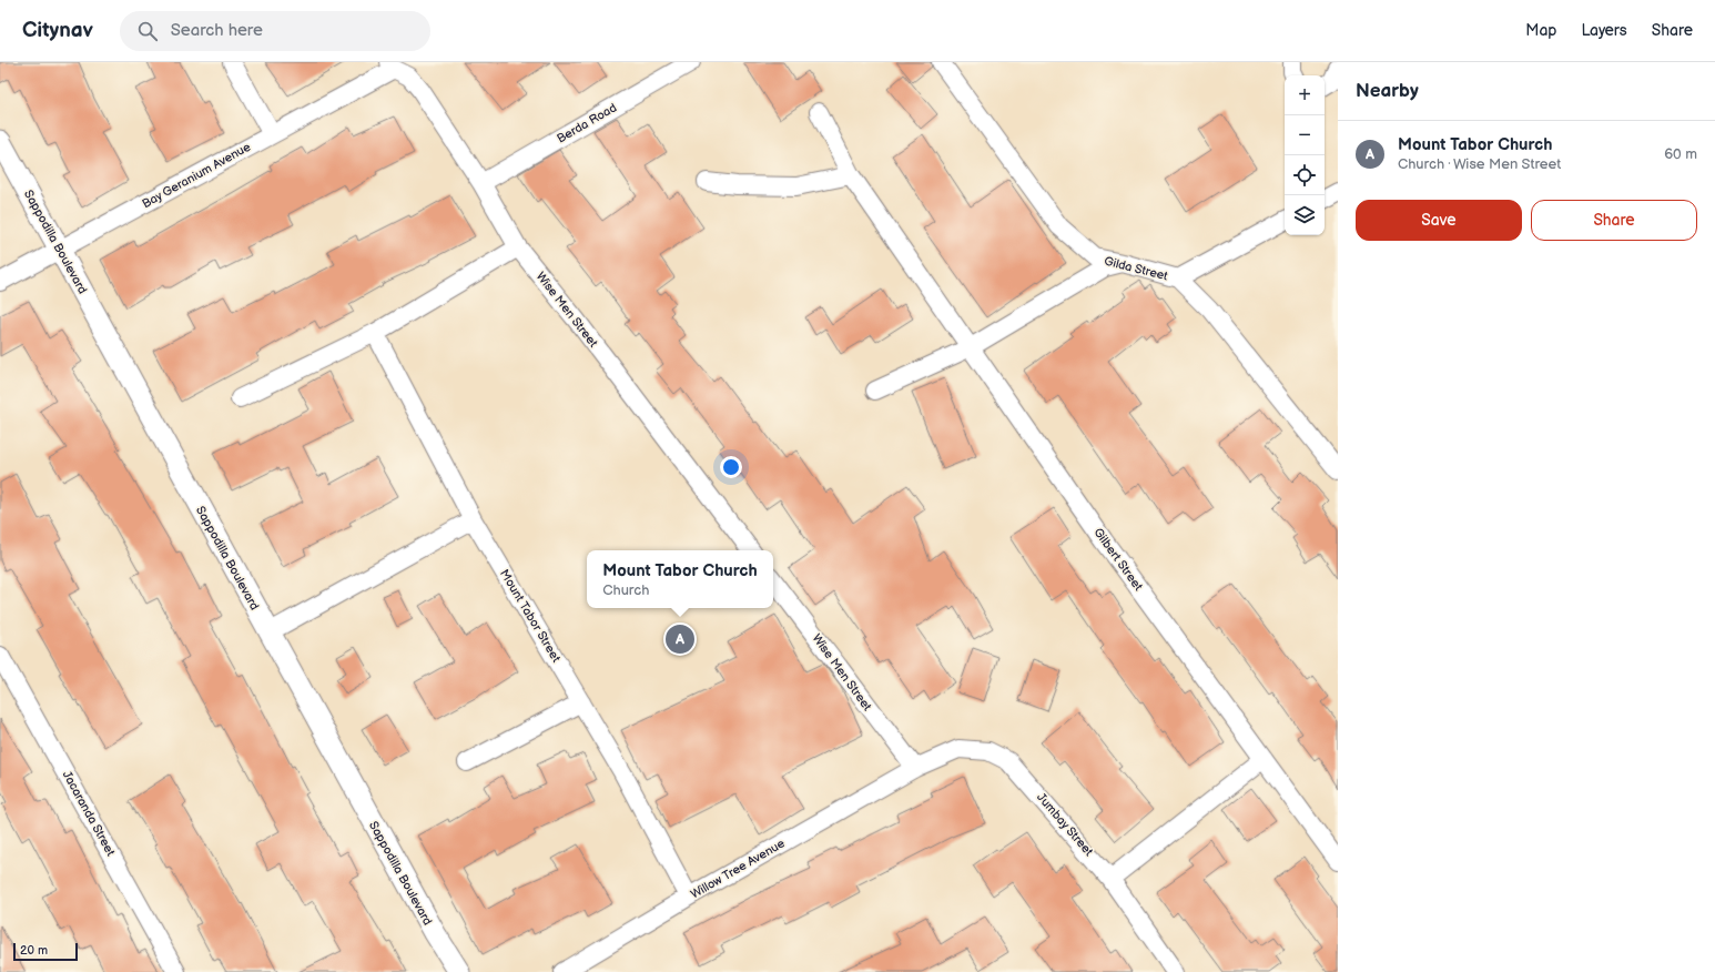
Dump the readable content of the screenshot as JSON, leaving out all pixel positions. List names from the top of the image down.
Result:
{
  "streets": {
    "street": [
      "Berda Road",
      "Bay Geranium Avenue",
      "Sappodilla Boulevard",
      "Gilda Street",
      "Wise Men Street",
      "Gilbert Street",
      "Mount Tabor Street",
      "Jacaranda Street",
      "Jumbay Street",
      "Willow Tree Avenue"
    ]
  },
  "crossings": [
    ["Berda Road", "Wise Men Street"],
    ["Bay Geranium Avenue", "Sappodilla Boulevard"],
    ["Bay Geranium Avenue", "Wise Men Street"],
    ["Wise Men Street", "Jumbay Street"],
    ["Wise Men Street", "Willow Tree Avenue"],
    ["Mount Tabor Street", "Willow Tree Avenue"],
    ["Jumbay Street", "Willow Tree Avenue"]
  ],
  "scale_bar": "20 m",
  "page": {
    "header": "Citynav",
    "search": "Search here",
    "nav": ["Map", "Layers", "Share"],
    "heading": "Nearby",
    "map_buttons": ["+", "−"],
    "list": [
      {
        "mark": "A",
        "name": "Mount Tabor Church",
        "note": "Church · Wise Men Street",
        "value": "60 m"
      }
    ],
    "buttons": ["Save", "Share"],
    "popup": ["Mount Tabor Church", "Church"],
    "pins": "A",
    "scale": "20 m"
  }
}
